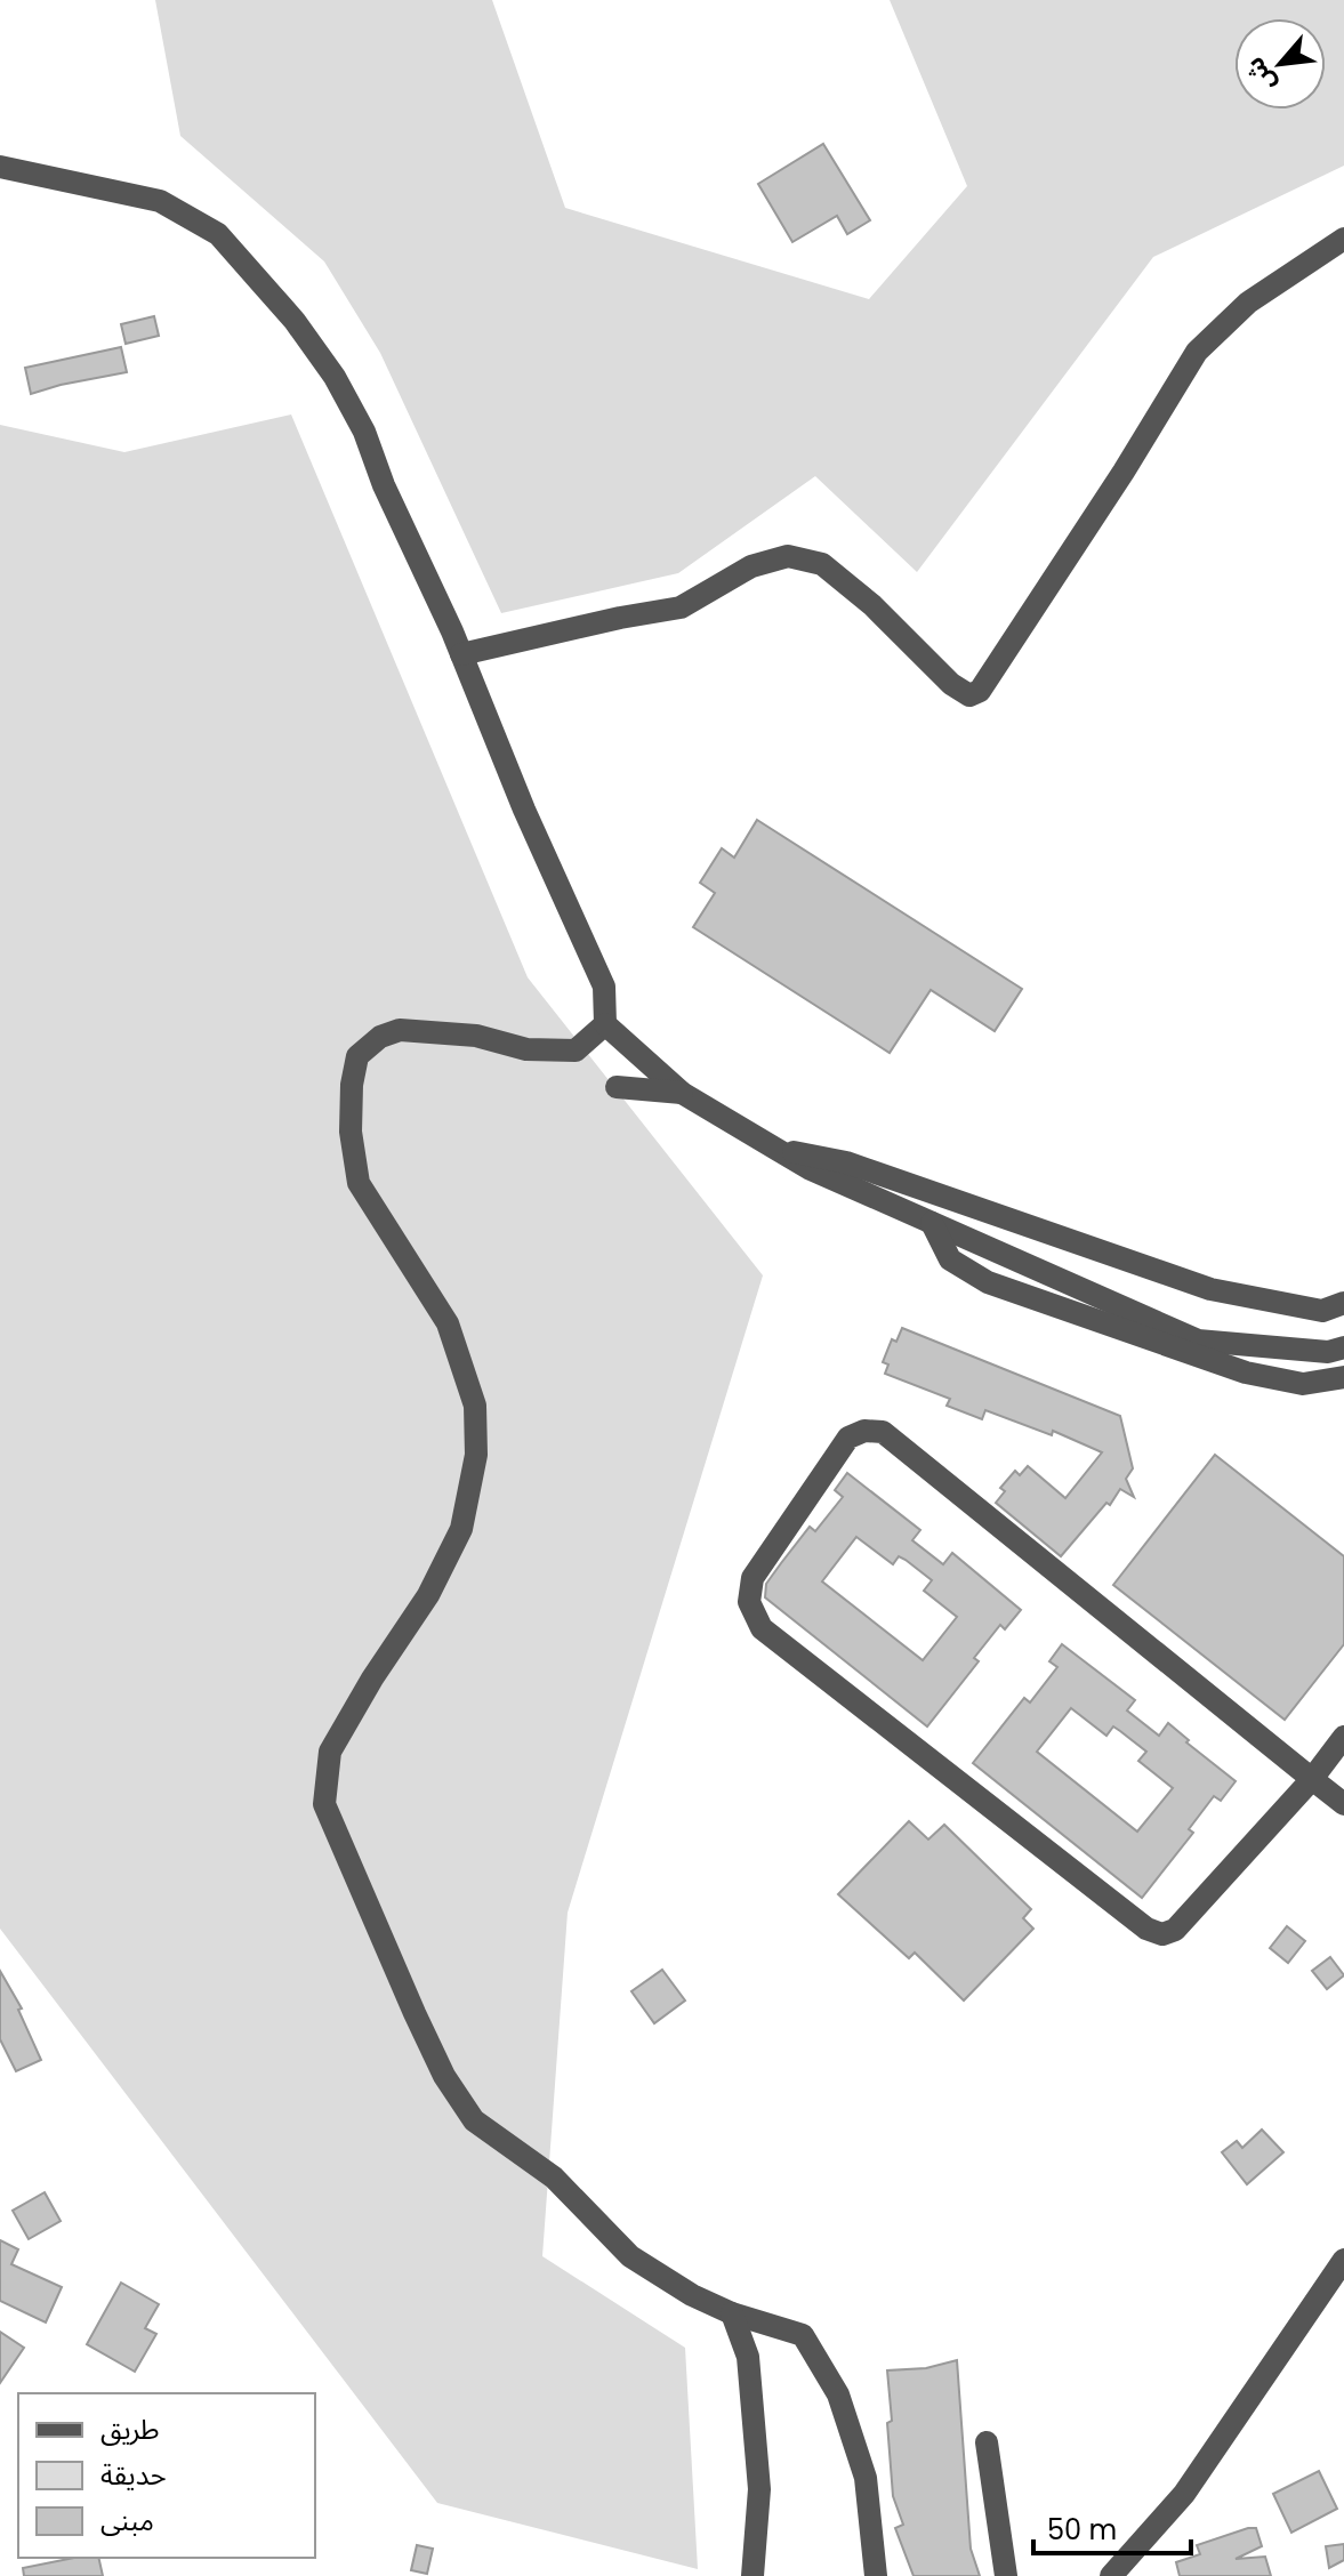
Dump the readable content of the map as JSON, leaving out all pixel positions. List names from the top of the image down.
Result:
{
  "legend": ["طريق", "حديقة", "مبنى"],
  "scale_bar": "50 m",
  "north": "bottom left"
}
